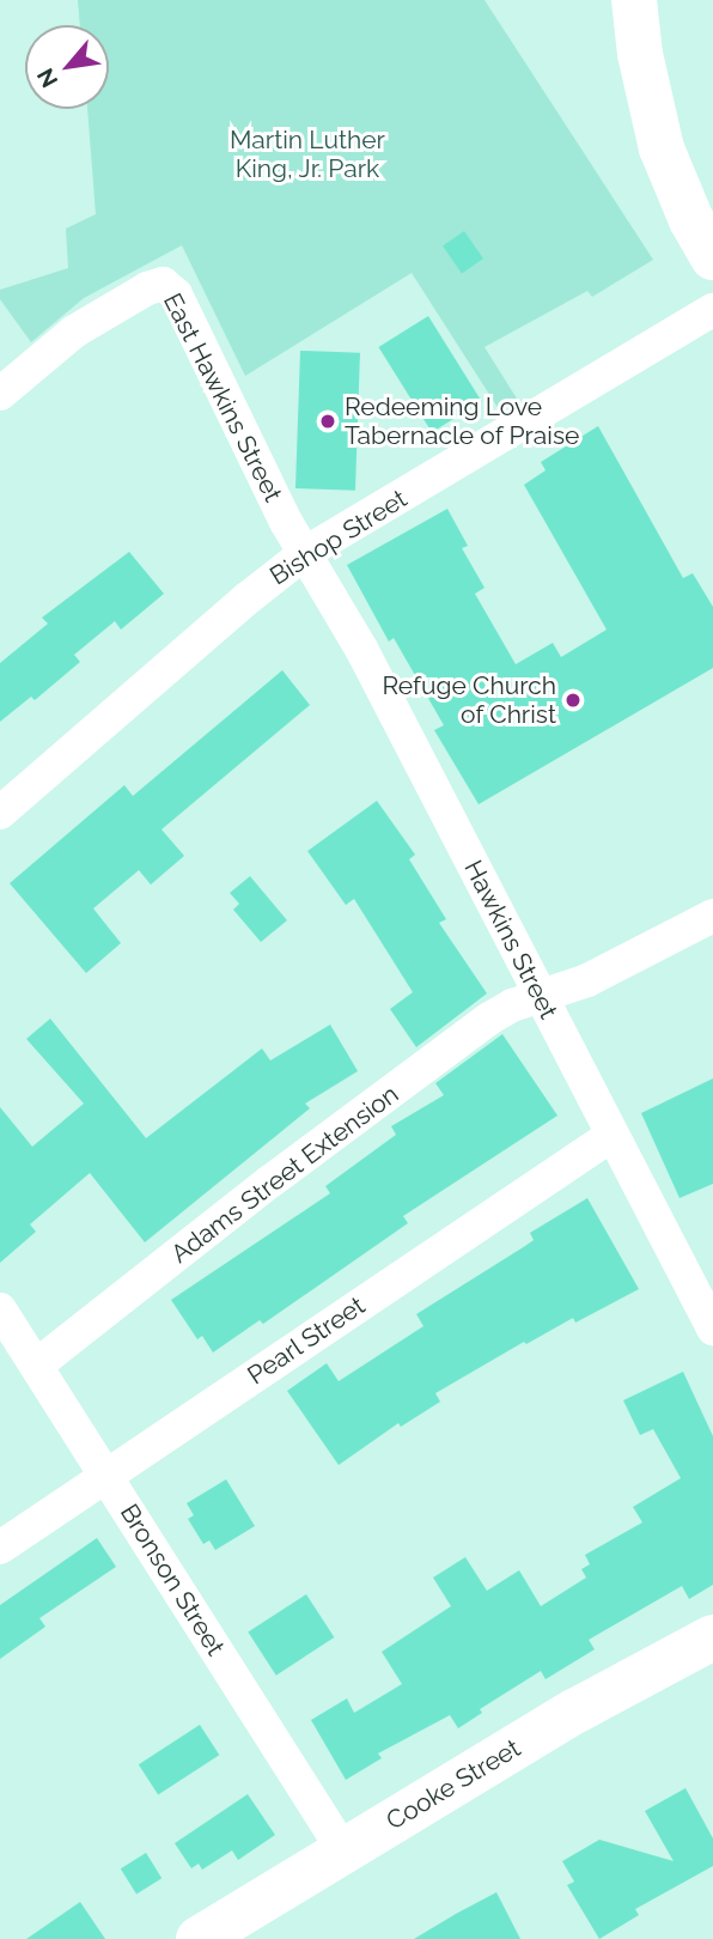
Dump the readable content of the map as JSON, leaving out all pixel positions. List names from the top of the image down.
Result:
{
  "streets": {
    "main road": ["Cooke Street"],
    "street": [
      "East Hawkins Street",
      "Bishop Street",
      "Hawkins Street",
      "Adams Street Extension",
      "Pearl Street",
      "Bronson Street"
    ]
  },
  "crossings": [
    ["East Hawkins Street", "Bishop Street"],
    ["East Hawkins Street", "Hawkins Street"],
    ["Bishop Street", "Hawkins Street"],
    ["Hawkins Street", "Adams Street Extension"],
    ["Hawkins Street", "Pearl Street"],
    ["Adams Street Extension", "Bronson Street"],
    ["Pearl Street", "Bronson Street"],
    ["Bronson Street", "Cooke Street"]
  ],
  "parks": ["Martin Luther King, Jr. Park"],
  "places": ["Redeeming Love Tabernacle of Praise", "Refuge Church of Christ"],
  "north": "bottom left"
}
